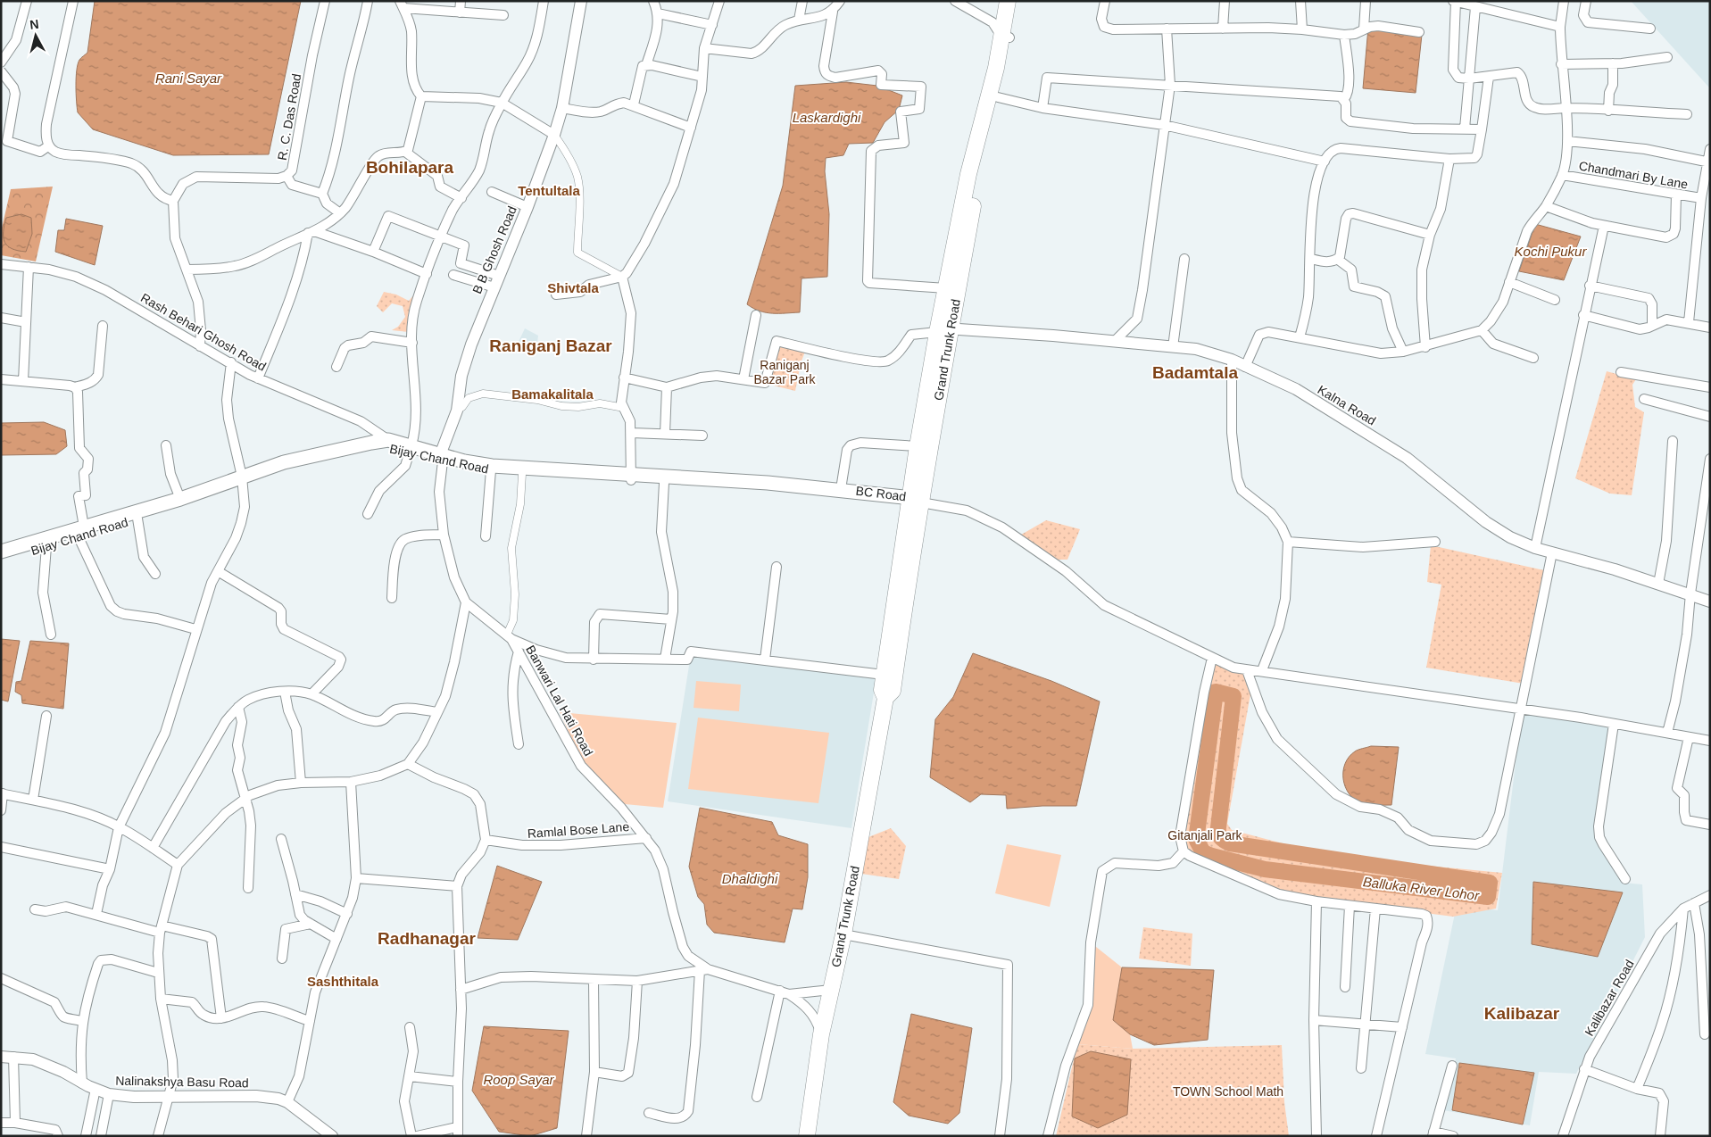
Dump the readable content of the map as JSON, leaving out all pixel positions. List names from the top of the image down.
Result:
{
  "streets": {
    "highway": ["Grand Trunk Road"],
    "main road": ["Bijay Chand Road", "BC Road"],
    "street": [
      "R. C. Das Road",
      "Chandmari By Lane",
      "B B Ghosh Road",
      "Rash Behari Ghosh Road",
      "Kalna Road",
      "Banwari Lal Hati Road",
      "Ramlal Bose Lane",
      "Kalibazar Road",
      "Nalinakshya Basu Road"
    ]
  },
  "crossings": [
    ["B B Ghosh Road", "Bijay Chand Road"],
    ["B B Ghosh Road", "Banwari Lal Hati Road"],
    ["Rash Behari Ghosh Road", "Bijay Chand Road"],
    ["Grand Trunk Road", "Kalna Road"],
    ["Grand Trunk Road", "BC Road"],
    ["Grand Trunk Road", "Banwari Lal Hati Road"],
    ["Bijay Chand Road", "BC Road"],
    ["Bijay Chand Road", "Banwari Lal Hati Road"],
    ["Banwari Lal Hati Road", "Ramlal Bose Lane"]
  ],
  "districts": [
    "Bohilapara",
    "Tentultala",
    "Shivtala",
    "Raniganj Bazar",
    "Badamtala",
    "Bamakalitala",
    "Radhanagar",
    "Sashthitala",
    "Kalibazar"
  ],
  "water": [
    "Rani Sayar",
    "Laskardighi",
    "Kochi Pukur",
    "Dhaldighi",
    "Balluka River Lohor",
    "Roop Sayar"
  ],
  "parks": ["Raniganj Bazar Park", "Gitanjali Park", "TOWN School Math"],
  "north": "top"
}
